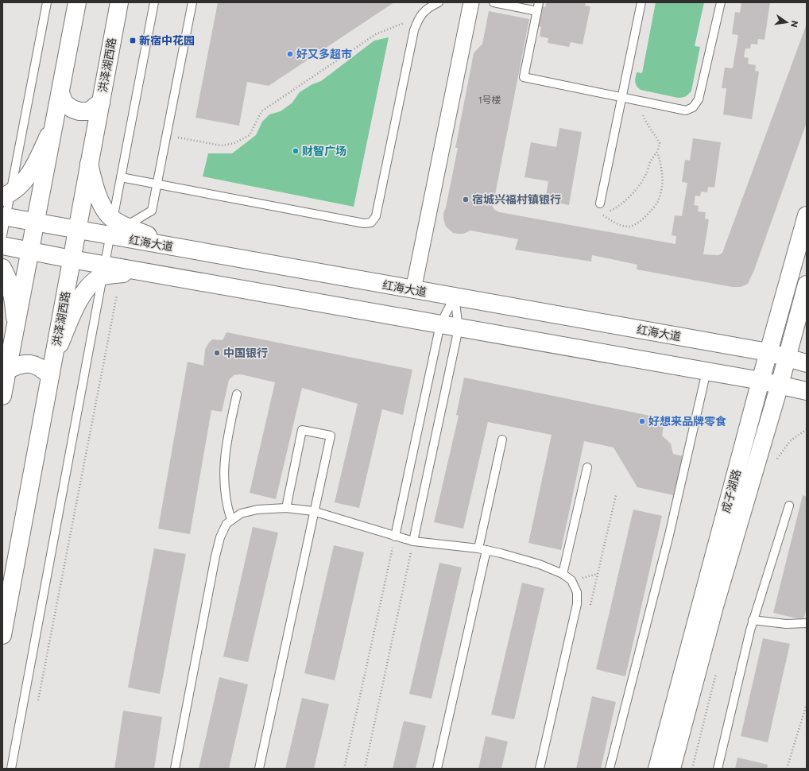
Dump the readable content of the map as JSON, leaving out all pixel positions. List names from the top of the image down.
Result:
{
  "streets": {
    "main road": ["洪泽湖西路", "红海大道", "成子湖路"]
  },
  "crossings": [
    ["洪泽湖西路", "红海大道"],
    ["红海大道", "成子湖路"]
  ],
  "places": {
    "transit": ["新宿中花园"],
    "other": [
      "好又多超市",
      "财智广场",
      "宿城兴福村镇银行",
      "中国银行",
      "好想来品牌零食"
    ]
  },
  "house_numbers": ["1号楼"],
  "north": "right"
}
